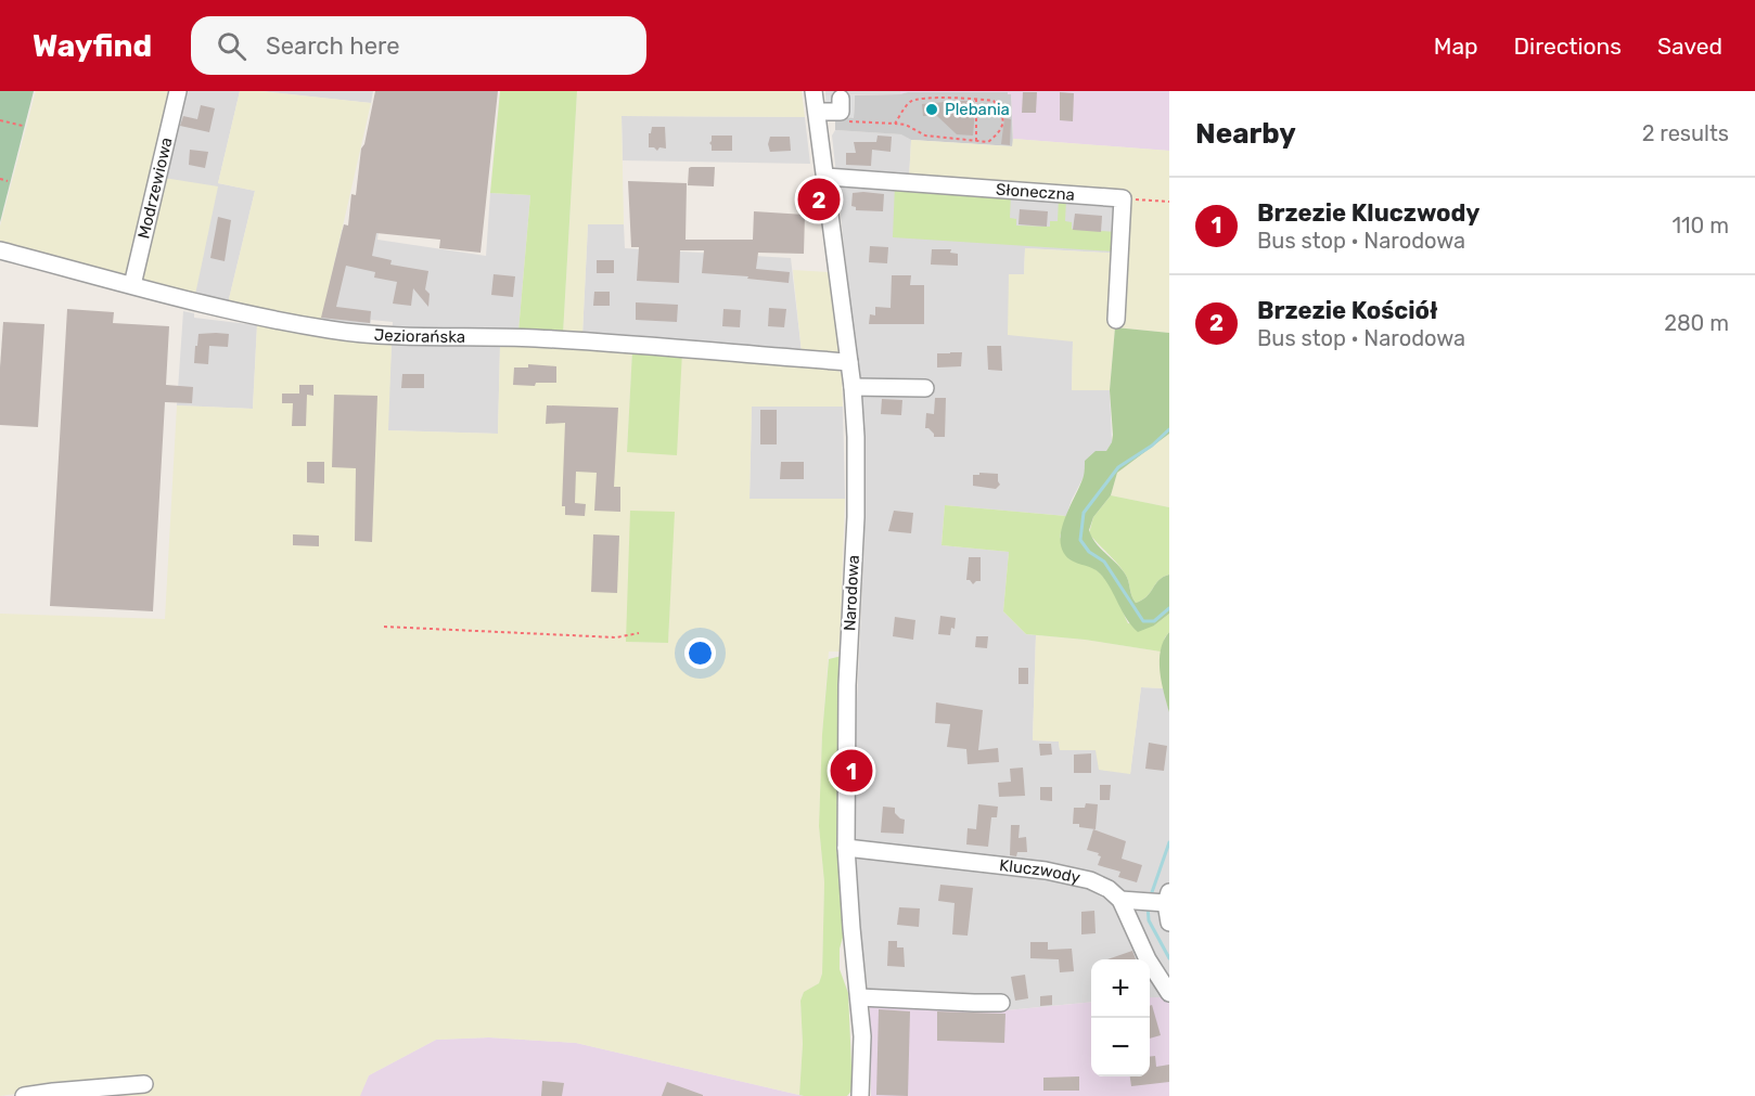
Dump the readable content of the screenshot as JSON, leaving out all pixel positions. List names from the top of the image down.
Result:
{
  "streets": {
    "street": [
      "Modrzewiowa",
      "Słoneczna",
      "Jeziorańska",
      "Narodowa",
      "Kluczwody"
    ]
  },
  "crossings": [
    ["Modrzewiowa", "Jeziorańska"],
    ["Słoneczna", "Narodowa"],
    ["Jeziorańska", "Narodowa"],
    ["Narodowa", "Kluczwody"]
  ],
  "places": ["Plebania"],
  "page": {
    "header": "Wayfind",
    "search": "Search here",
    "nav": ["Map", "Directions", "Saved"],
    "heading": ["Nearby", "2 results"],
    "pins": ["2", "1"],
    "list": [
      {
        "mark": "1",
        "name": "Brzezie Kluczwody",
        "note": "Bus stop · Narodowa",
        "value": "110 m"
      },
      {
        "mark": "2",
        "name": "Brzezie Kościół",
        "note": "Bus stop · Narodowa",
        "value": "280 m"
      }
    ],
    "map_buttons": ["+", "−"]
  }
}
